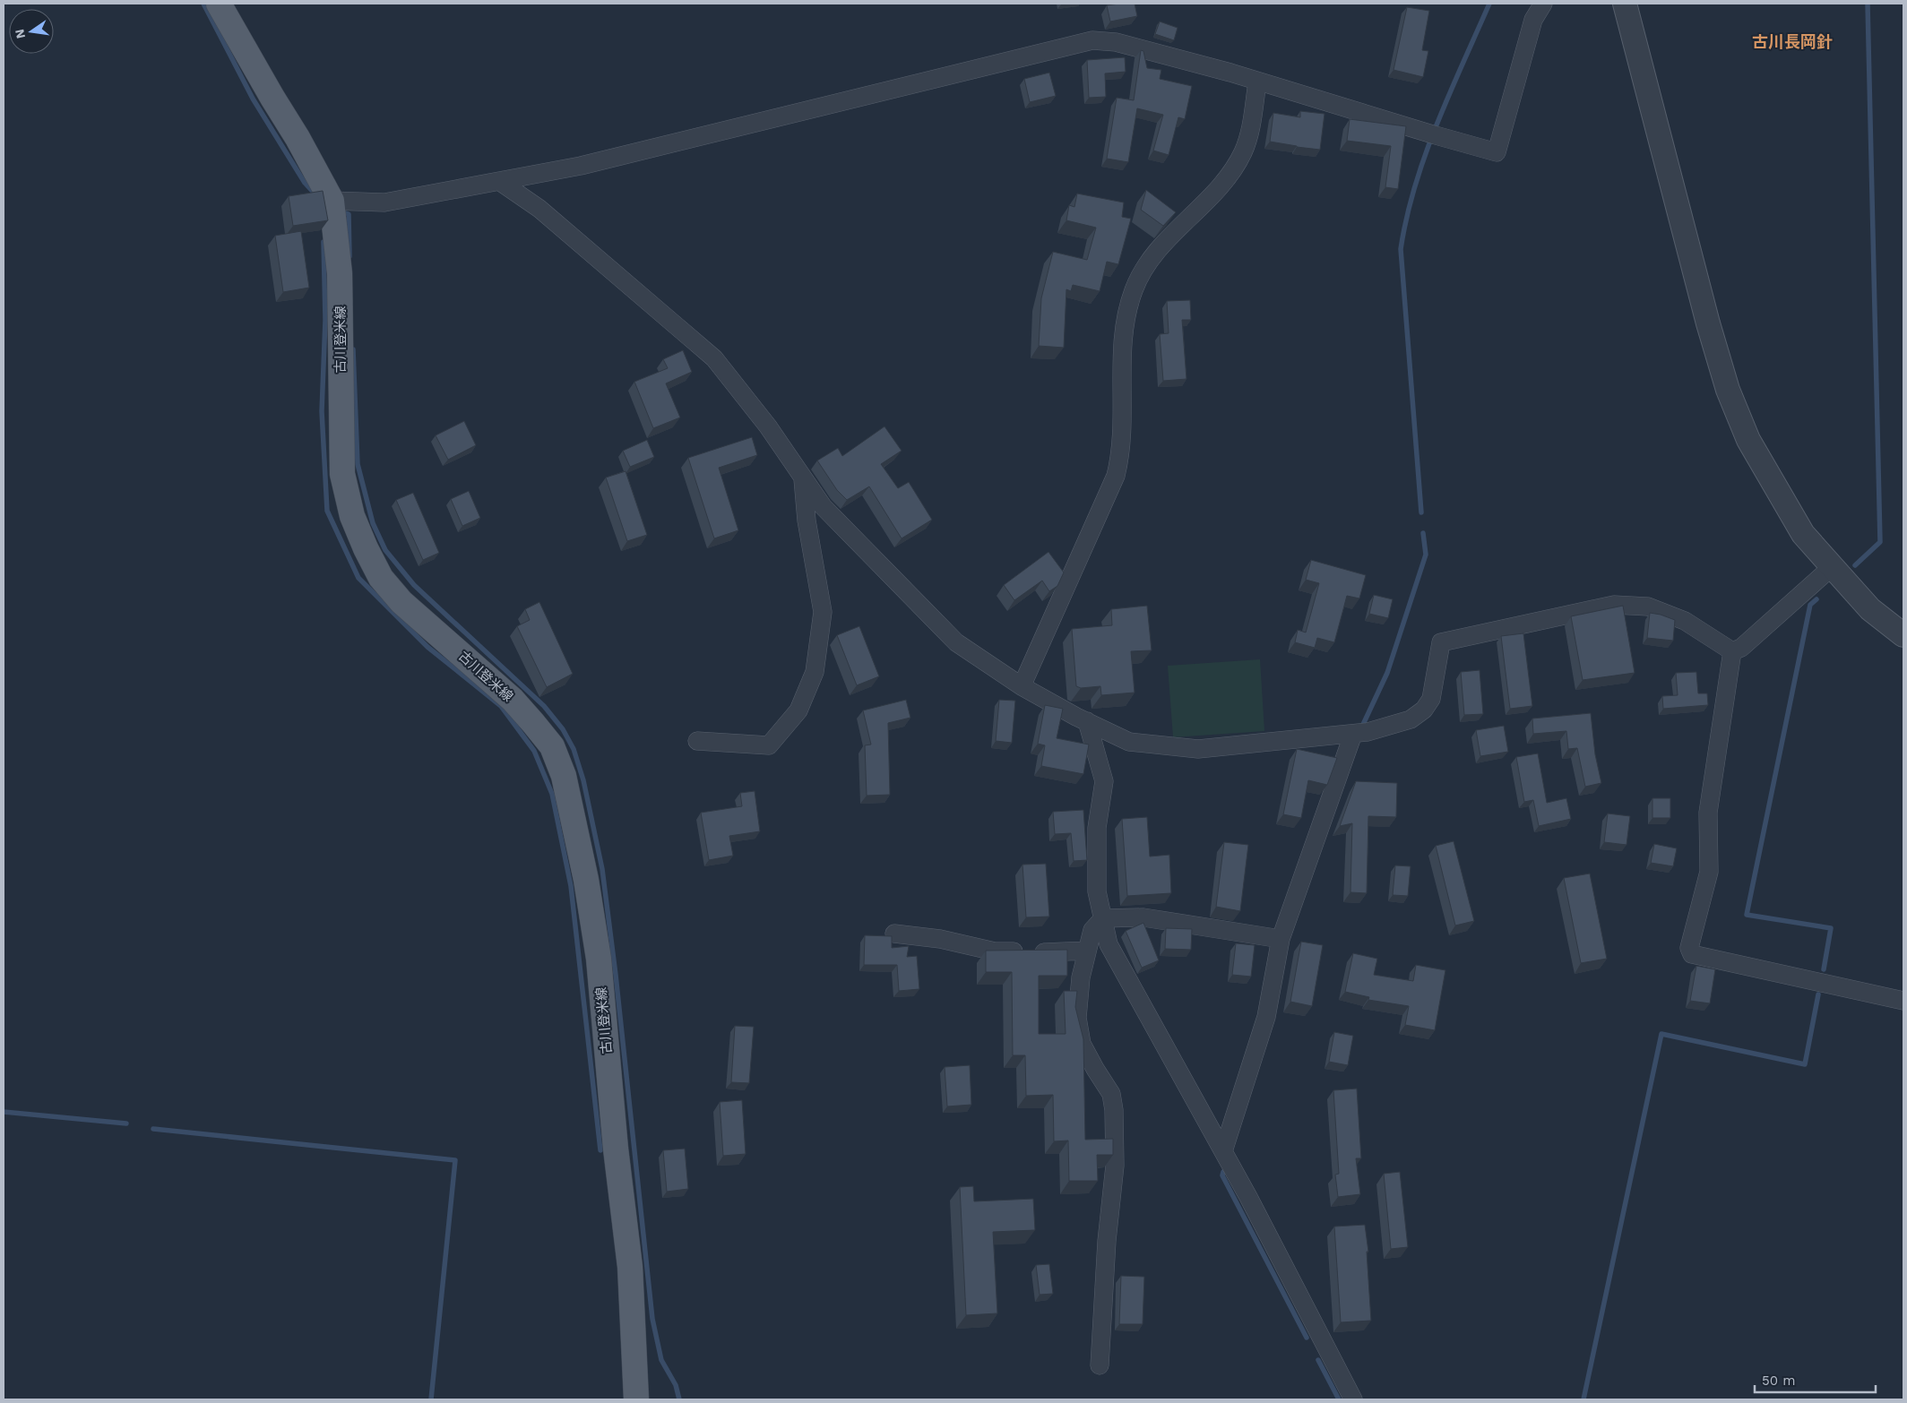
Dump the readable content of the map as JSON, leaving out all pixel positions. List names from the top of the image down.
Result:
{
  "streets": {
    "main road": ["古川登米線"]
  },
  "districts": ["古川長岡針"],
  "scale_bar": "50 m",
  "north": "left"
}
